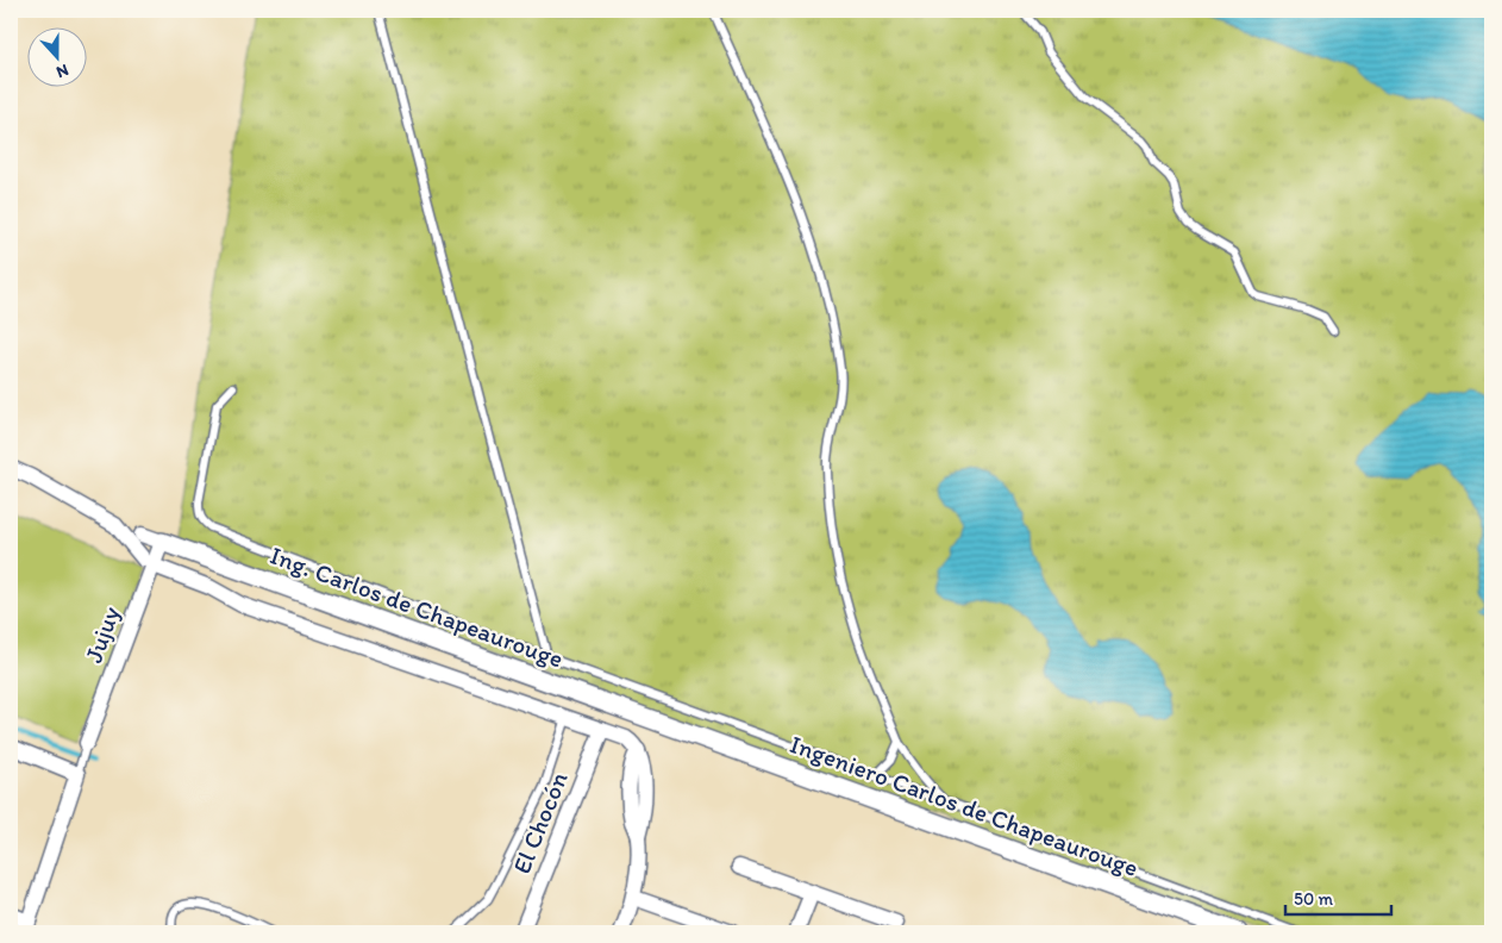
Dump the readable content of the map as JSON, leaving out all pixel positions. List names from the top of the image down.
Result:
{
  "streets": {
    "street": [
      "Ing. Carlos de Chapeaurouge",
      "Jujuy",
      "Ingeniero Carlos de Chapeaurouge",
      "El Chocón"
    ]
  },
  "crossings": [
    ["Ing. Carlos de Chapeaurouge", "Jujuy"],
    ["Ing. Carlos de Chapeaurouge", "Ingeniero Carlos de Chapeaurouge"]
  ],
  "scale_bar": "50 m",
  "north": "bottom"
}
